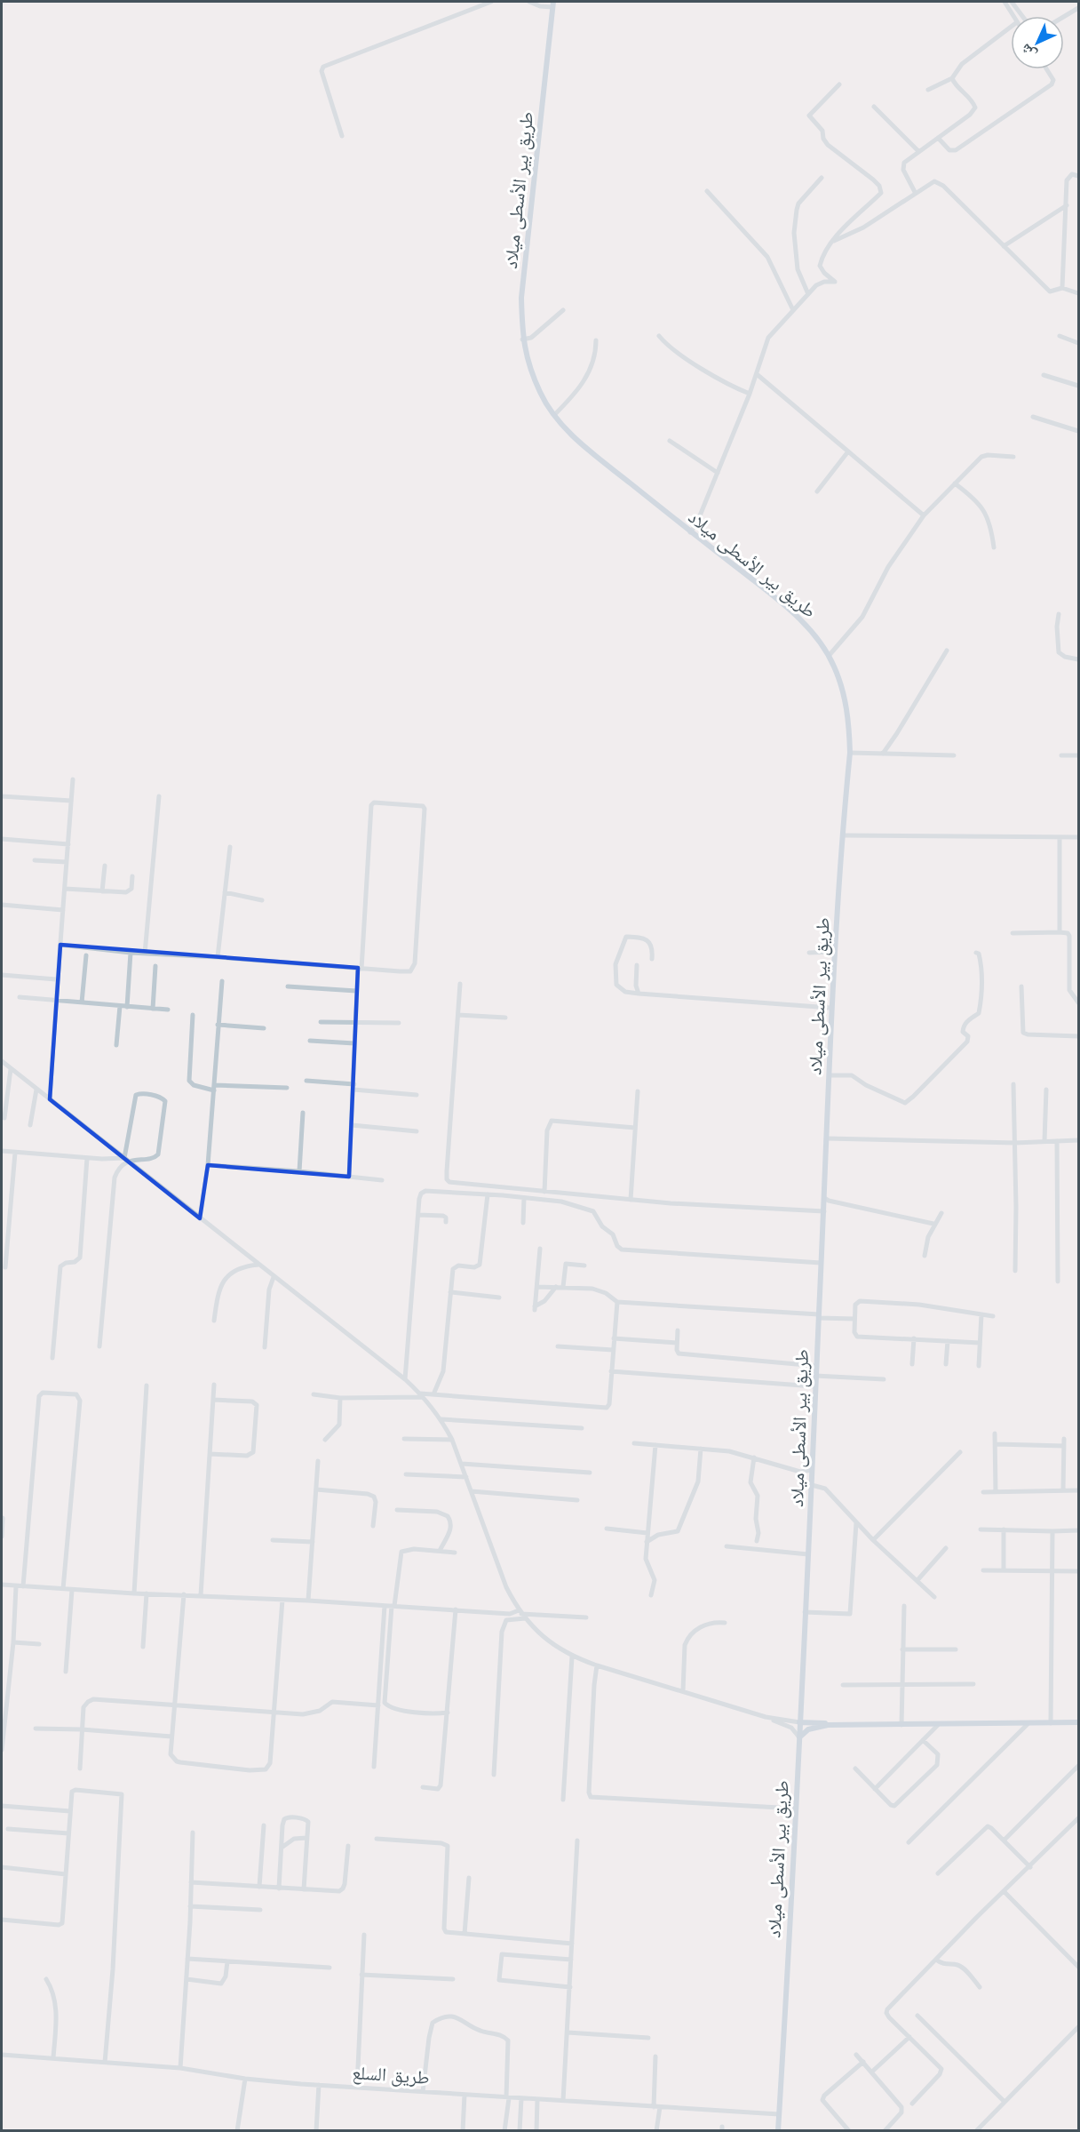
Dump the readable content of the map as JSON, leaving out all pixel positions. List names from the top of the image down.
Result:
{
  "streets": {
    "main road": ["طريق بير الأسطى ميلاد"],
    "street": ["طريق السلع"]
  },
  "crossings": [
    ["طريق بير الأسطى ميلاد", "طريق السلع"]
  ],
  "north": "bottom left"
}
